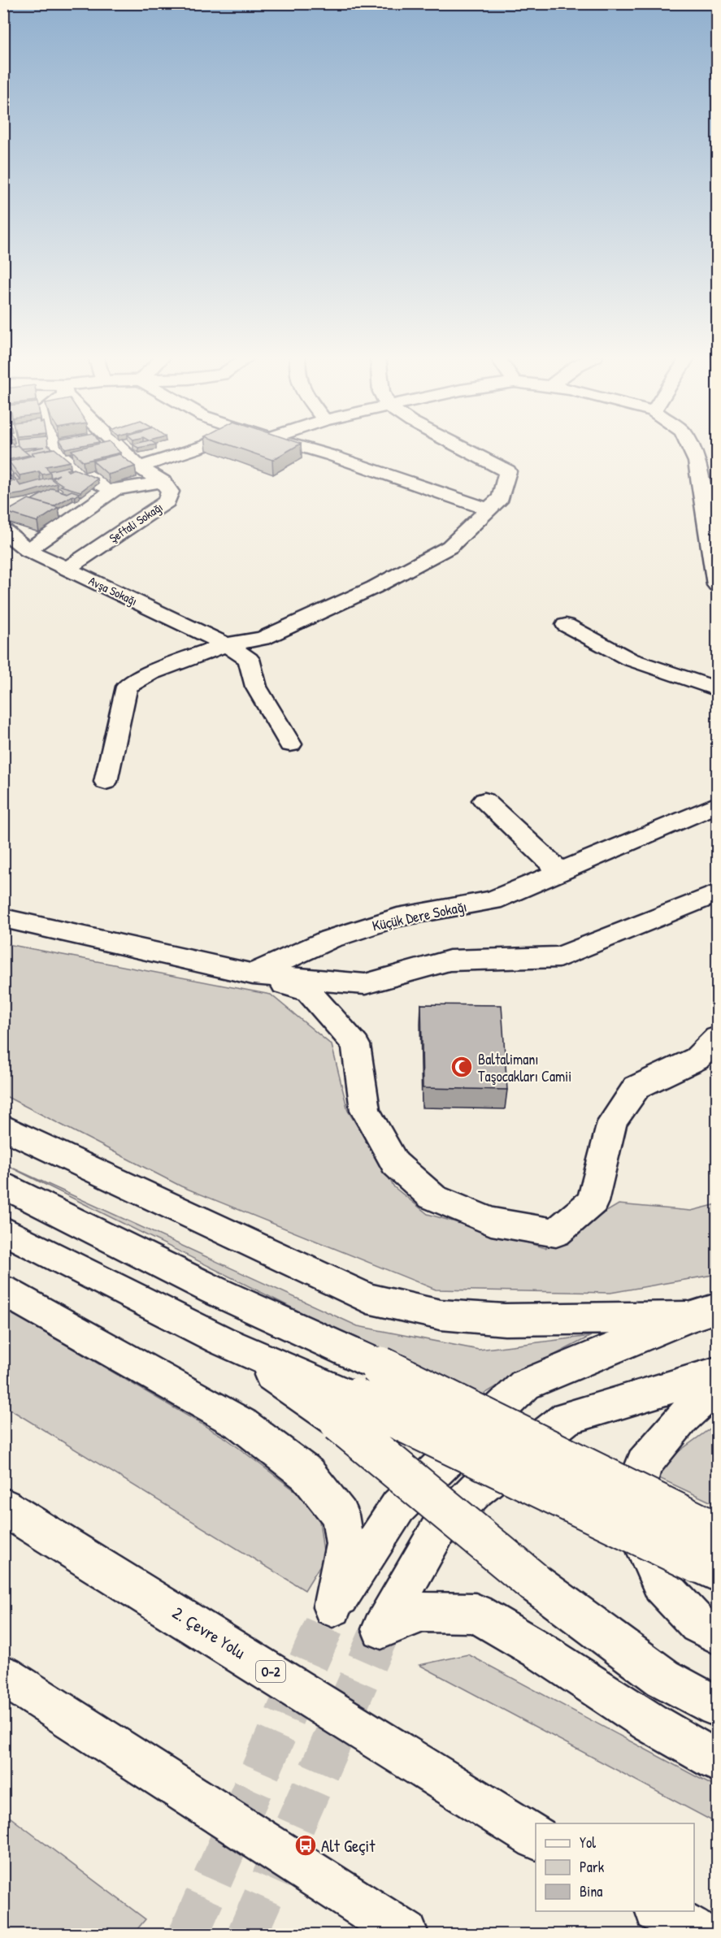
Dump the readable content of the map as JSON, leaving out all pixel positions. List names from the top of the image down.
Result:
{
  "streets": {
    "main road": [
      "Şeftali Sokağı",
      "Avşa Sokağı",
      "Küçük Dere Sokağı",
      "2. Çevre Yolu",
      "O-2"
    ]
  },
  "crossings": [
    ["Şeftali Sokağı", "Avşa Sokağı"]
  ],
  "places": {
    "mosque": ["Baltalimanı Taşocakları Camii"],
    "bus stop": ["Alt Geçit"]
  },
  "legend": ["Yol", "Park", "Bina"]
}
